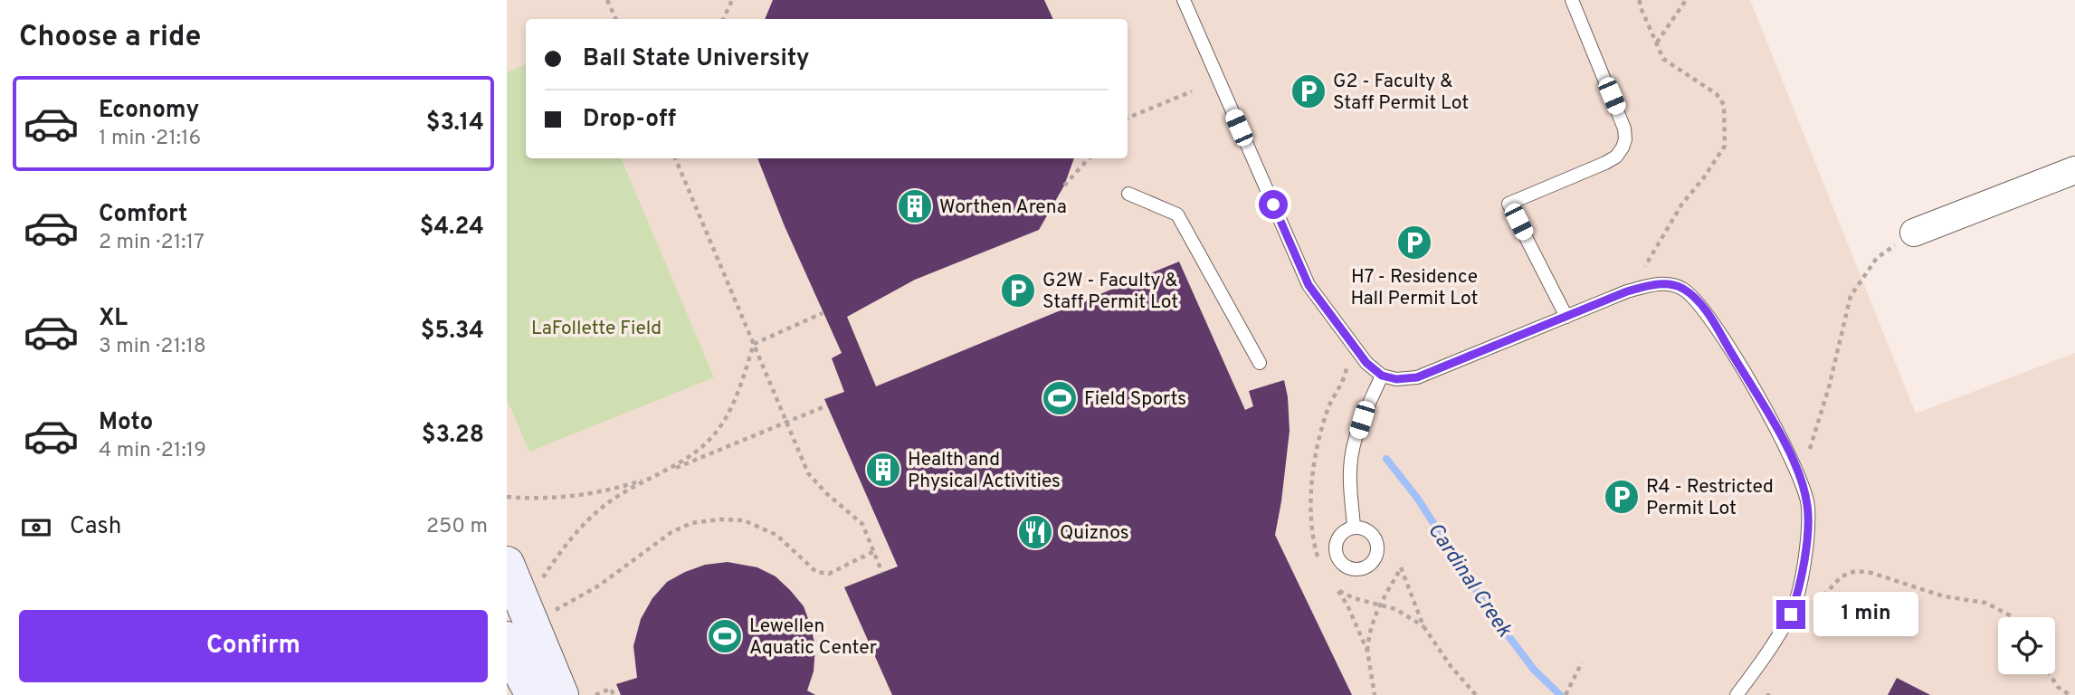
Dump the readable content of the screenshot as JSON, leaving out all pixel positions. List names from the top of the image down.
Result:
{
  "water": ["Cardinal Creek"],
  "parks": ["LaFollette Field"],
  "places": {
    "parking": [
      "G2 - Faculty & Staff Permit Lot",
      "H7 - Residence Hall Permit Lot",
      "G2W - Faculty & Staff Permit Lot",
      "R4 - Restricted Permit Lot"
    ],
    "building": ["Worthen Arena", "Health and Physical Activities"],
    "sports": ["Field Sports", "Lewellen Aquatic Center"],
    "restaurant": ["Quiznos"]
  },
  "page": {
    "heading": "Choose a ride",
    "banner": ["Ball State University", "Drop-off"],
    "list": [
      {
        "name": "Economy",
        "note": "1 min · 21:16",
        "value": "$3.14"
      },
      {
        "name": "Comfort",
        "note": "2 min · 21:17",
        "value": "$4.24"
      },
      {
        "name": "XL",
        "note": "3 min · 21:18",
        "value": "$5.34"
      },
      {
        "name": "Moto",
        "note": "4 min · 21:19",
        "value": "$3.28"
      }
    ],
    "pay": ["Cash", "250 m"],
    "bubble": "1 min",
    "buttons": "Confirm"
  }
}
